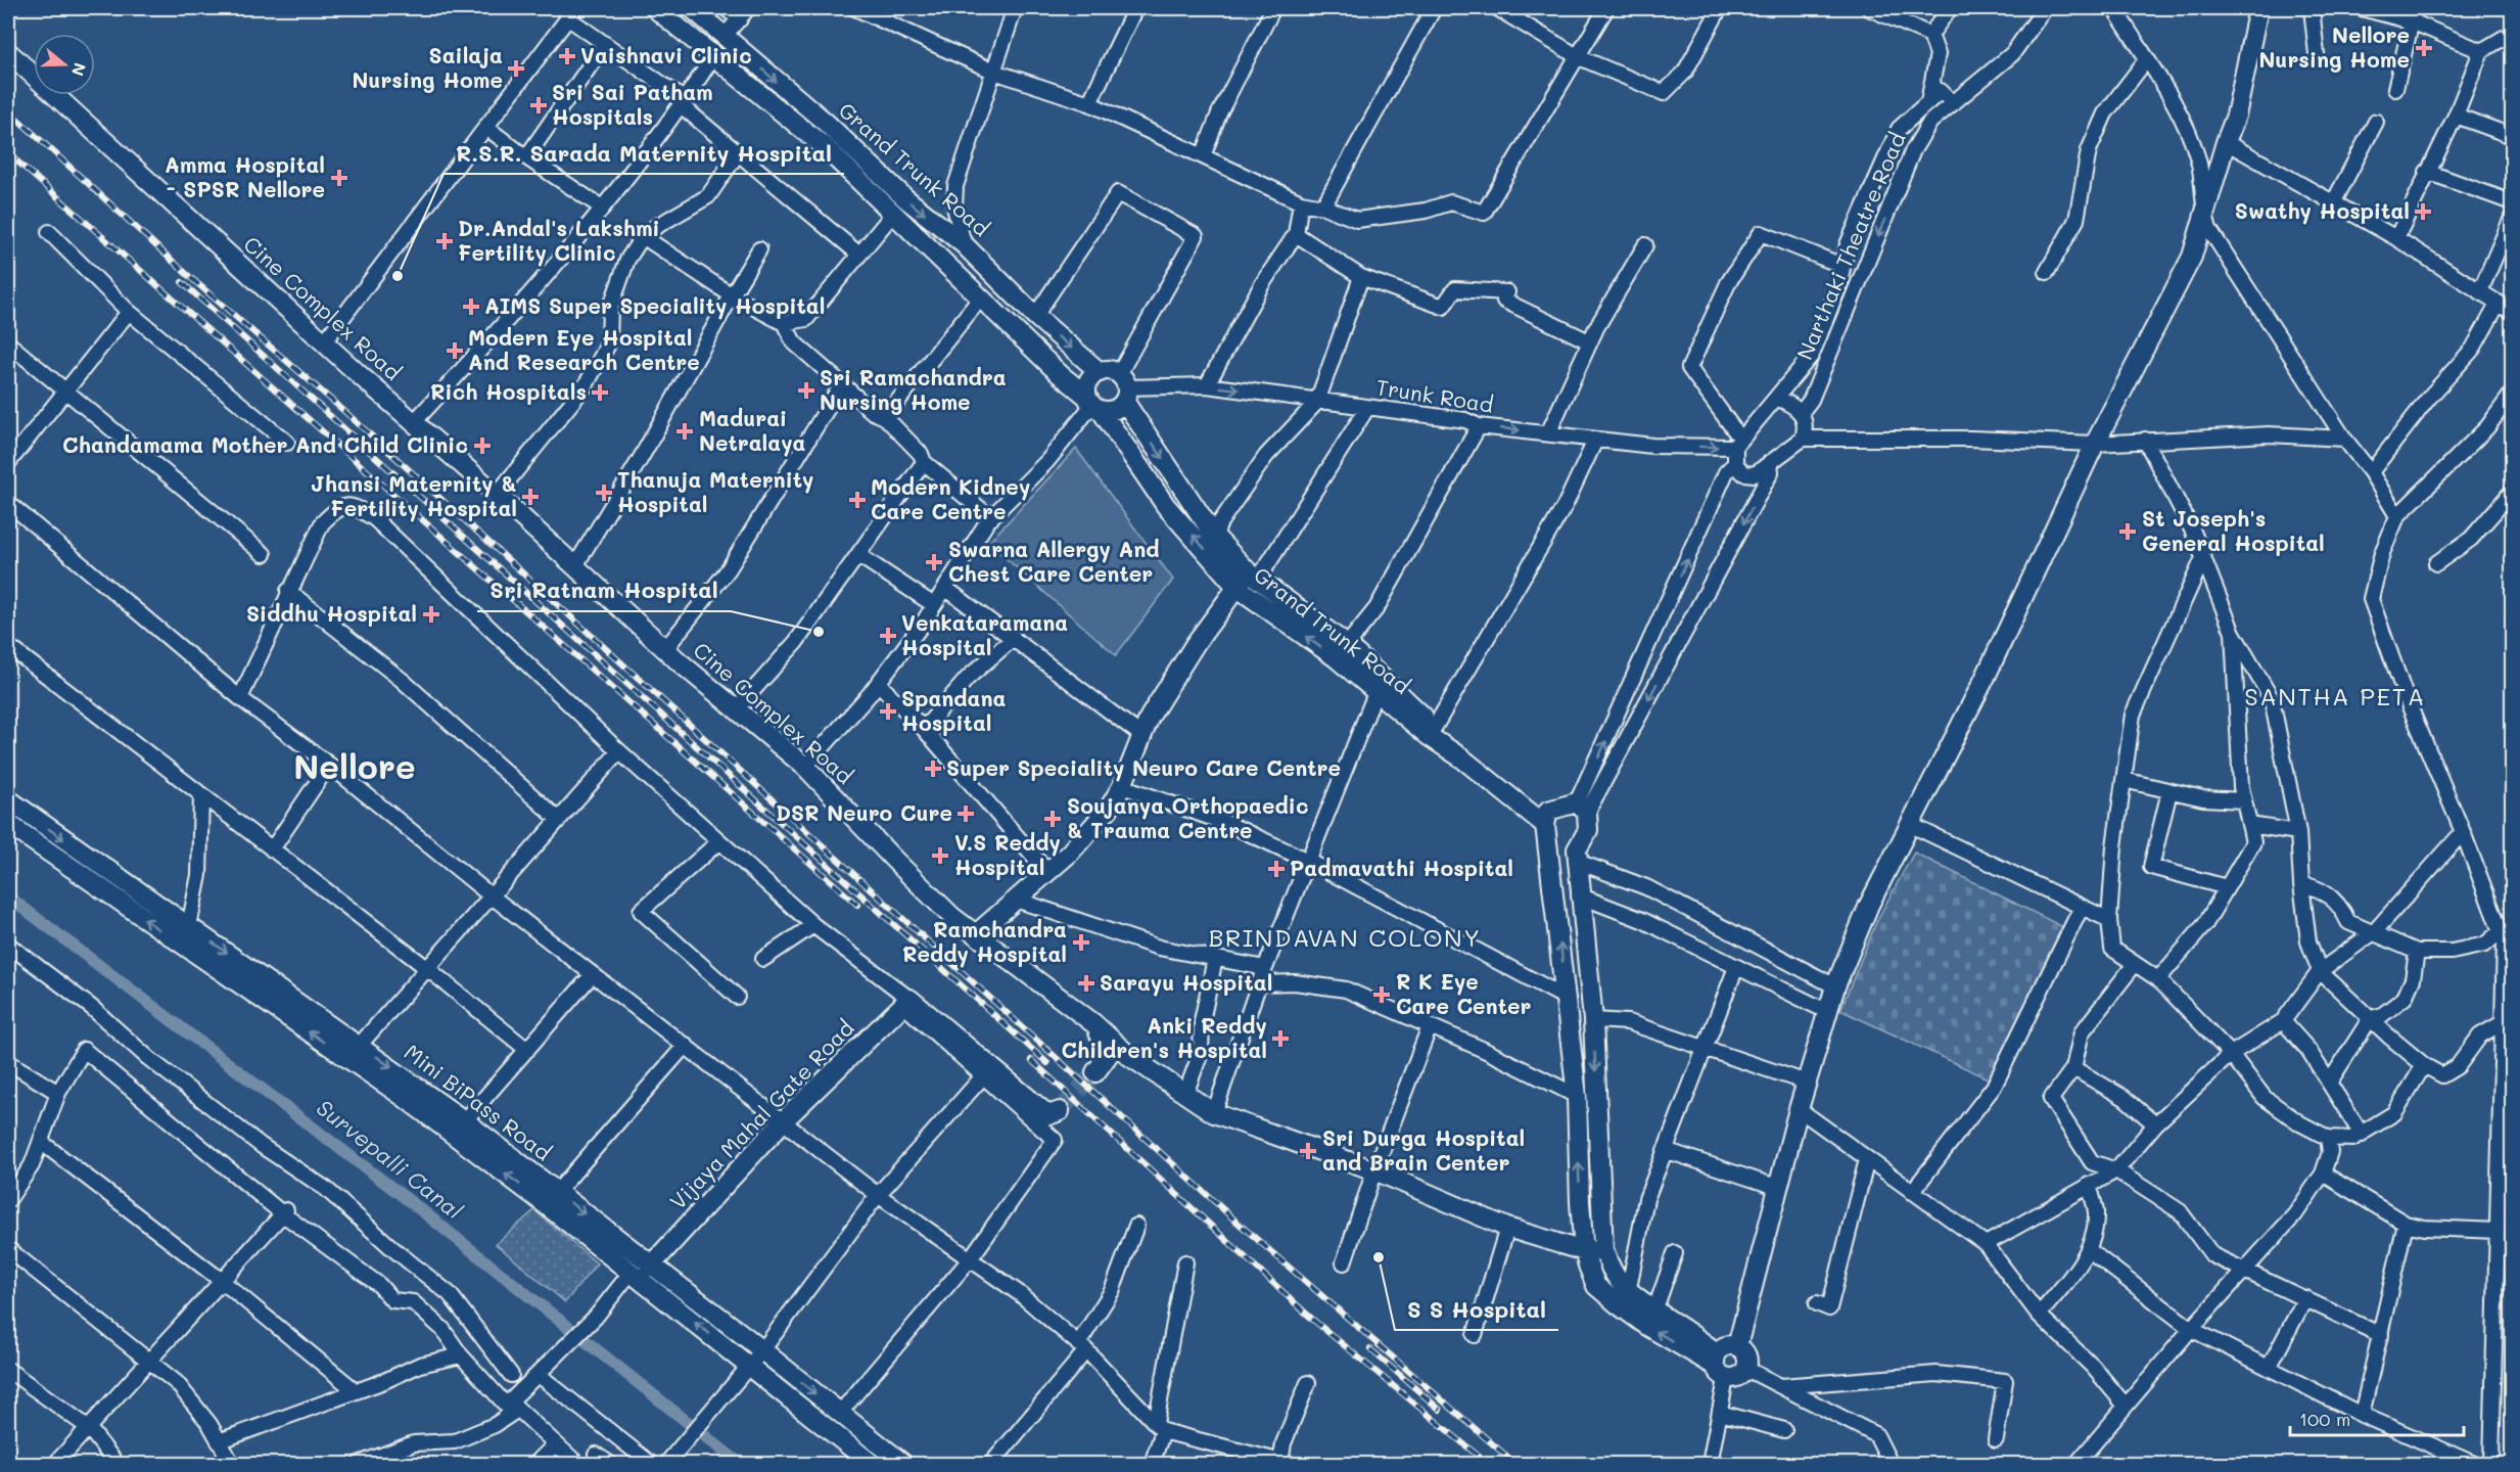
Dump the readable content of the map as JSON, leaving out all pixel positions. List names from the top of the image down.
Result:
{
  "streets": {
    "main road": [
      "Grand Trunk Road",
      "Cine Complex Road",
      "Mini BiPass Road",
      "Vijaya Mahal Gate Road"
    ],
    "street": ["Narthaki Theatre Road", "Trunk Road"]
  },
  "crossings": [
    ["Grand Trunk Road", "Trunk Road"],
    ["Narthaki Theatre Road", "Trunk Road"],
    ["Mini BiPass Road", "Vijaya Mahal Gate Road"]
  ],
  "one_way": ["Trunk Road"],
  "districts": ["SANTHA PETA", "Nellore", "BRINDAVAN COLONY"],
  "water": ["Survepalli Canal"],
  "places": {
    "health": [
      "Nellore Nursing Home",
      "Vaishnavi Clinic",
      "Sailaja Nursing Home",
      "Sri Sai Patham Hospitals",
      "Amma Hospital - SPSR Nellore",
      "Swathy Hospital",
      "Dr.Andal's Lakshmi Fertility Clinic",
      "AIMS Super Speciality Hospital",
      "Modern Eye Hospital And Research Centre",
      "Sri Ramachandra Nursing Home",
      "Rich Hospitals",
      "Madurai Netralaya",
      "Chandamama Mother And Child Clinic",
      "Thanuja Maternity Hospital",
      "Jhansi Maternity & Fertility Hospital",
      "Modern Kidney Care Centre",
      "St Joseph's General Hospital",
      "Swarna Allergy And Chest Care Center",
      "Siddhu Hospital",
      "Venkataramana Hospital",
      "Spandana Hospital",
      "Super Speciality Neuro Care Centre",
      "DSR Neuro Cure",
      "Soujanya Orthopaedic & Trauma Centre",
      "V.S Reddy Hospital",
      "Padmavathi Hospital",
      "Ramchandra Reddy Hospital",
      "Sarayu Hospital",
      "R K Eye Care Center",
      "Anki Reddy Children's Hospital",
      "Sri Durga Hospital and Brain Center"
    ],
    "other": ["R.S.R. Sarada Maternity Hospital", "Sri Ratnam Hospital", "S S Hospital"]
  },
  "scale_bar": "100 m",
  "north": "right"
}
